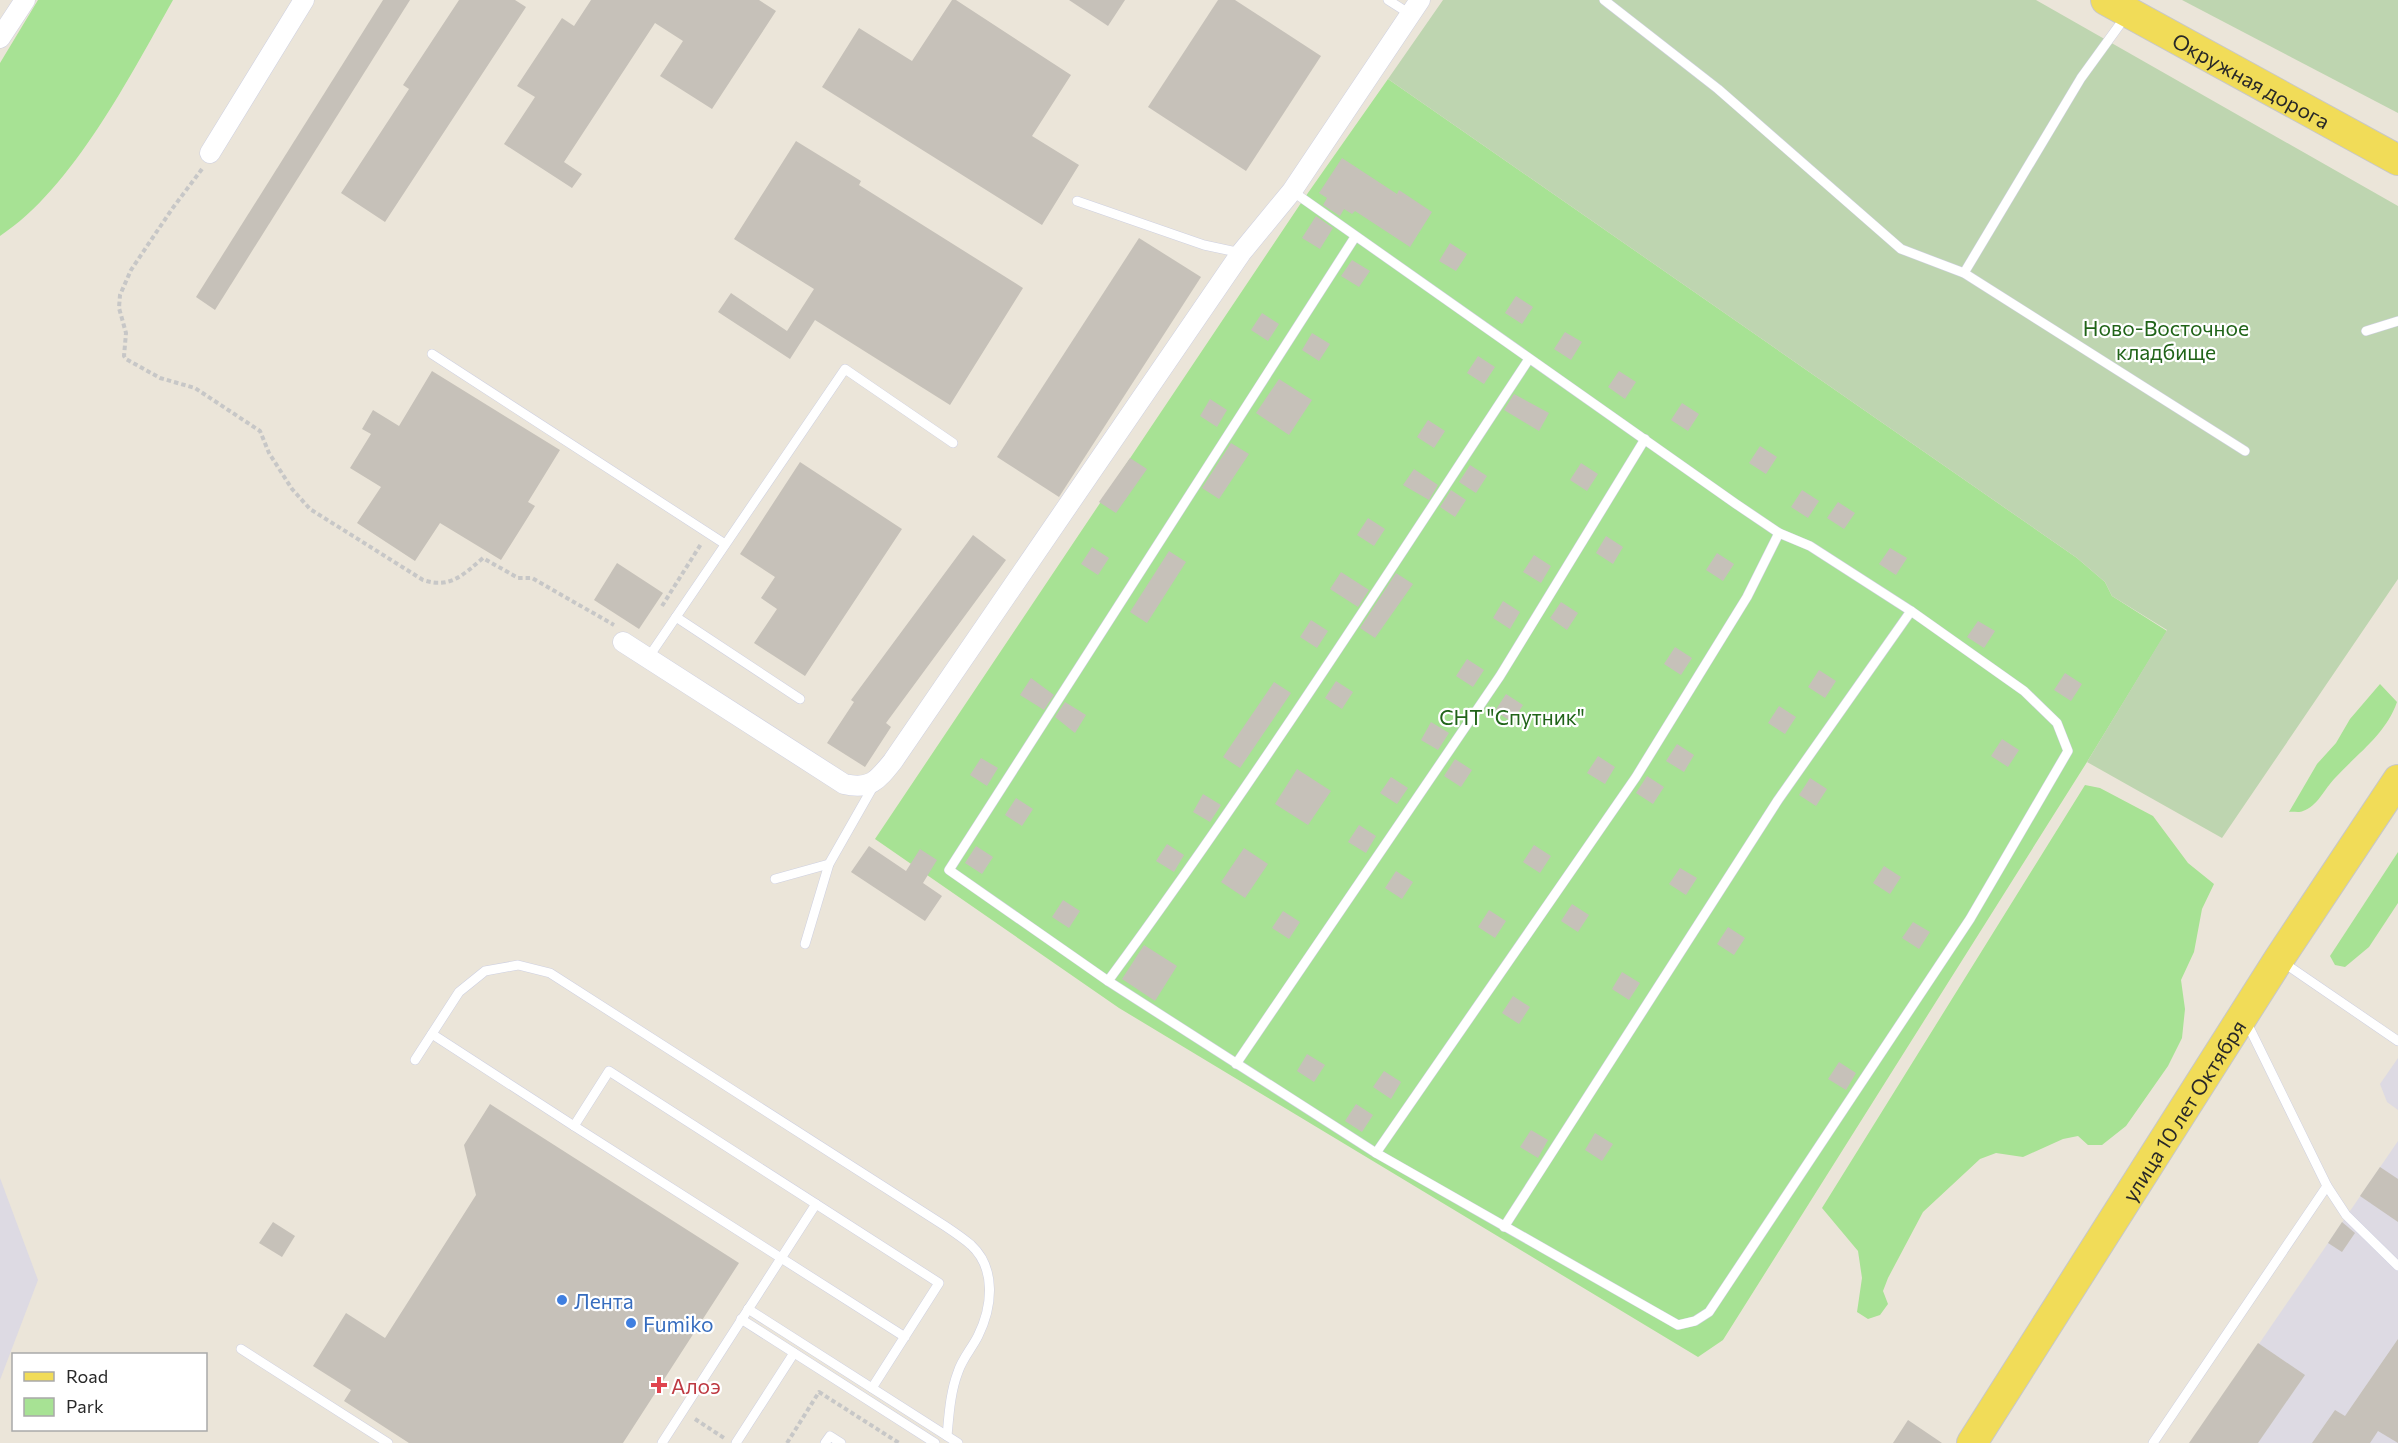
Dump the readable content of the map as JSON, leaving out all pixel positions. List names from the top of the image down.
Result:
{
  "streets": {
    "main road": ["Окружная дорога", "улица 10 лет Октября"]
  },
  "parks": ["Ново-Восточное кладбище", "СНТ \"Спутник\""],
  "places": {
    "other": ["Лента", "Fumiko"],
    "health": ["Алоэ"]
  },
  "legend": ["Road", "Park"]
}
